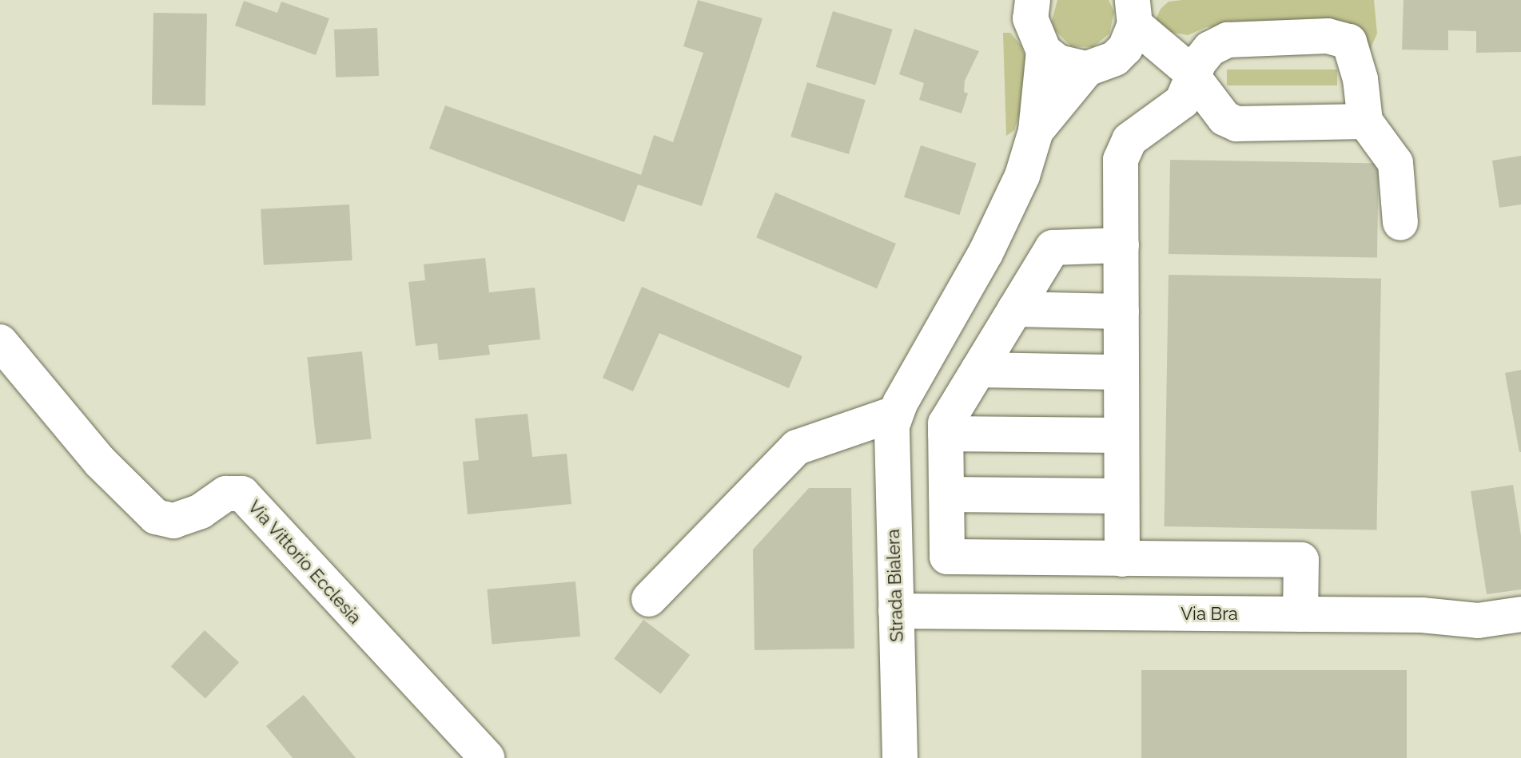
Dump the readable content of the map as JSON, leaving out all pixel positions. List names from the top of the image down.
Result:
{
  "streets": {
    "street": ["Via Vittorio Ecclesia", "Strada Bialera", "Via Bra"]
  },
  "crossings": [
    ["Strada Bialera", "Via Bra"]
  ]
}
